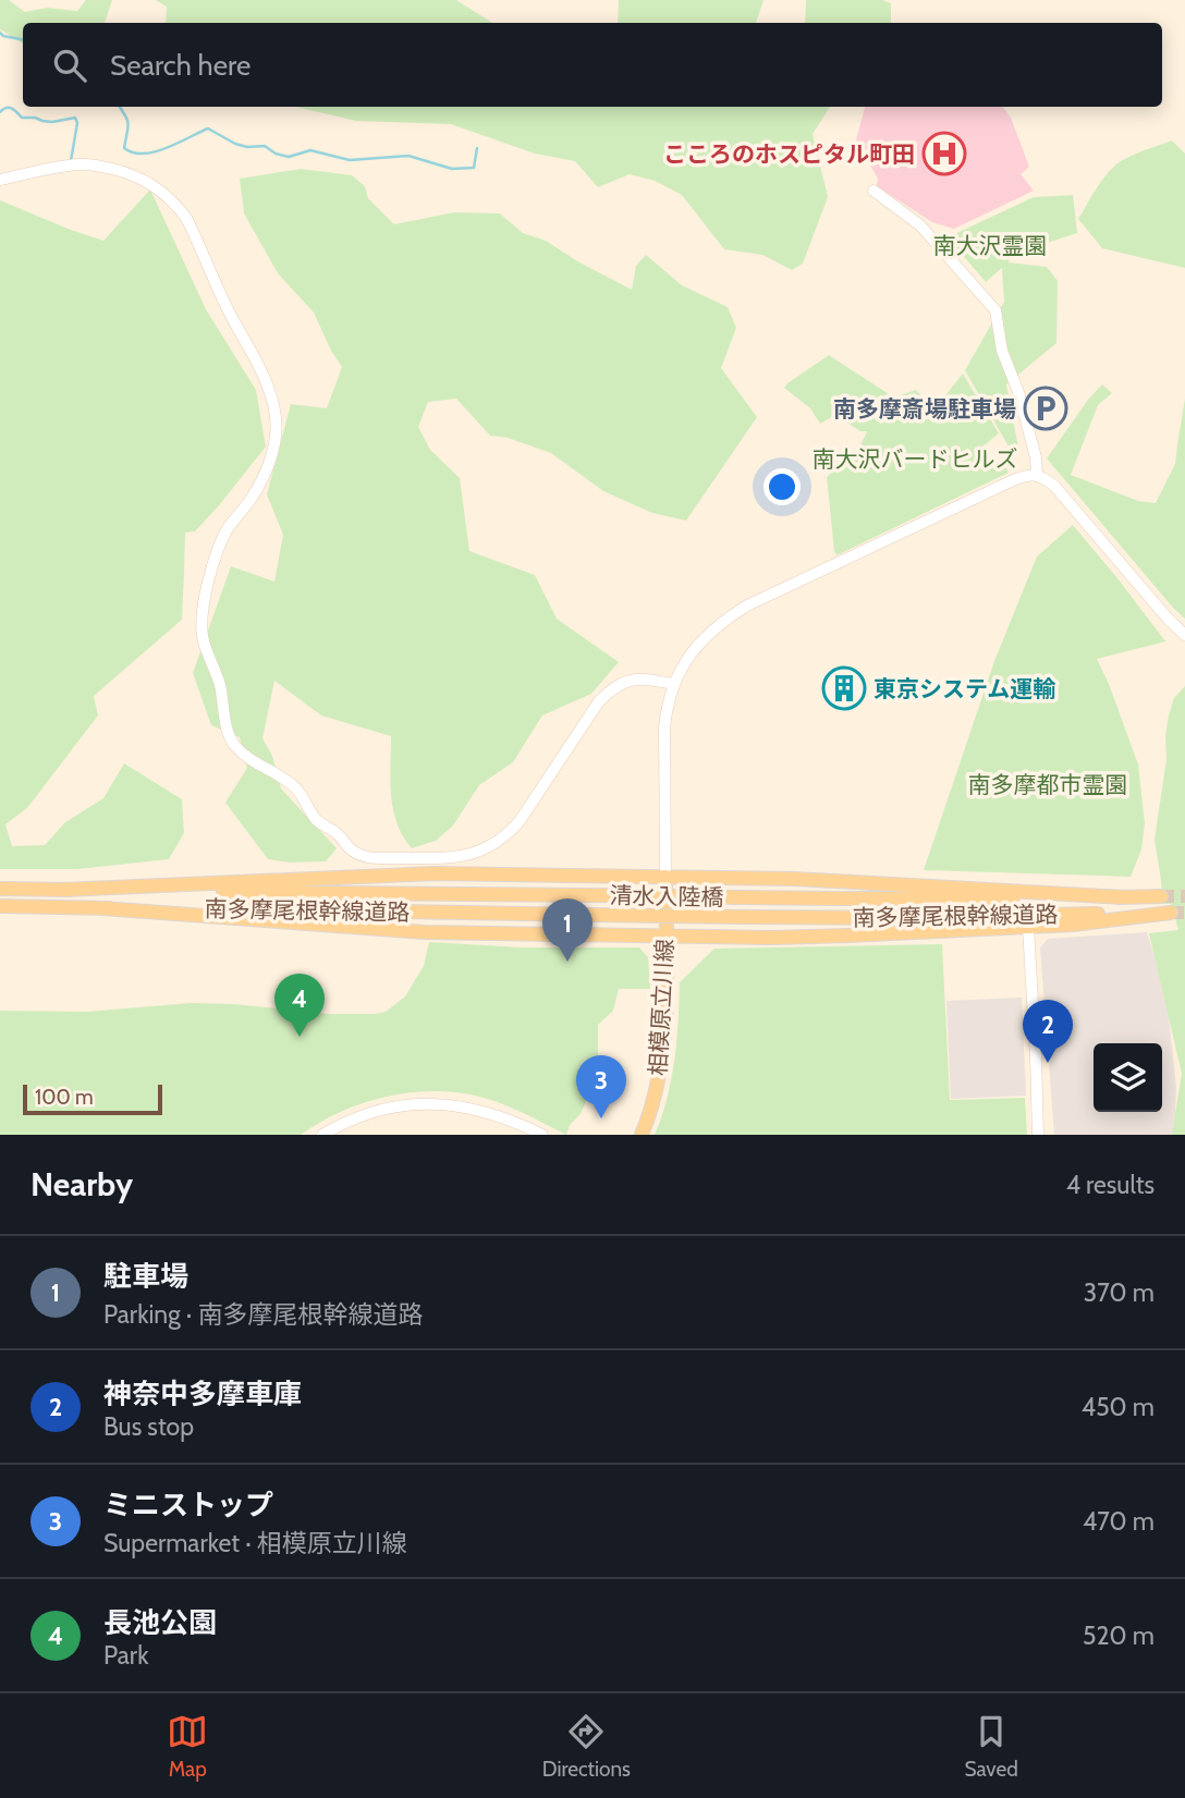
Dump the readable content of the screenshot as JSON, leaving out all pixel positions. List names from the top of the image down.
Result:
{
  "streets": {
    "main road": ["清水入陸橋", "南多摩尾根幹線道路", "相模原立川線"]
  },
  "crossings": [
    ["清水入陸橋", "南多摩尾根幹線道路"]
  ],
  "parks": ["南大沢霊園", "南大沢バードヒルズ", "南多摩都市霊園"],
  "places": {
    "hospital": ["こころのホスピタル町田"],
    "parking": ["南多摩斎場駐車場"],
    "building": ["東京システム運輸"]
  },
  "scale_bar": "100 m",
  "page": {
    "search": "Search here",
    "pins": [
      "1",
      "4",
      "2",
      "3"
    ],
    "scale": "100 m",
    "heading": ["Nearby", "4 results"],
    "list": [
      {
        "mark": "1",
        "name": "駐車場",
        "note": "Parking · 南多摩尾根幹線道路",
        "value": "370 m"
      },
      {
        "mark": "2",
        "name": "神奈中多摩車庫",
        "note": "Bus stop",
        "value": "450 m"
      },
      {
        "mark": "3",
        "name": "ミニストップ",
        "note": "Supermarket · 相模原立川線",
        "value": "470 m"
      },
      {
        "mark": "4",
        "name": "長池公園",
        "note": "Park",
        "value": "520 m"
      }
    ],
    "nav": ["Map", "Directions", "Saved"]
  }
}
